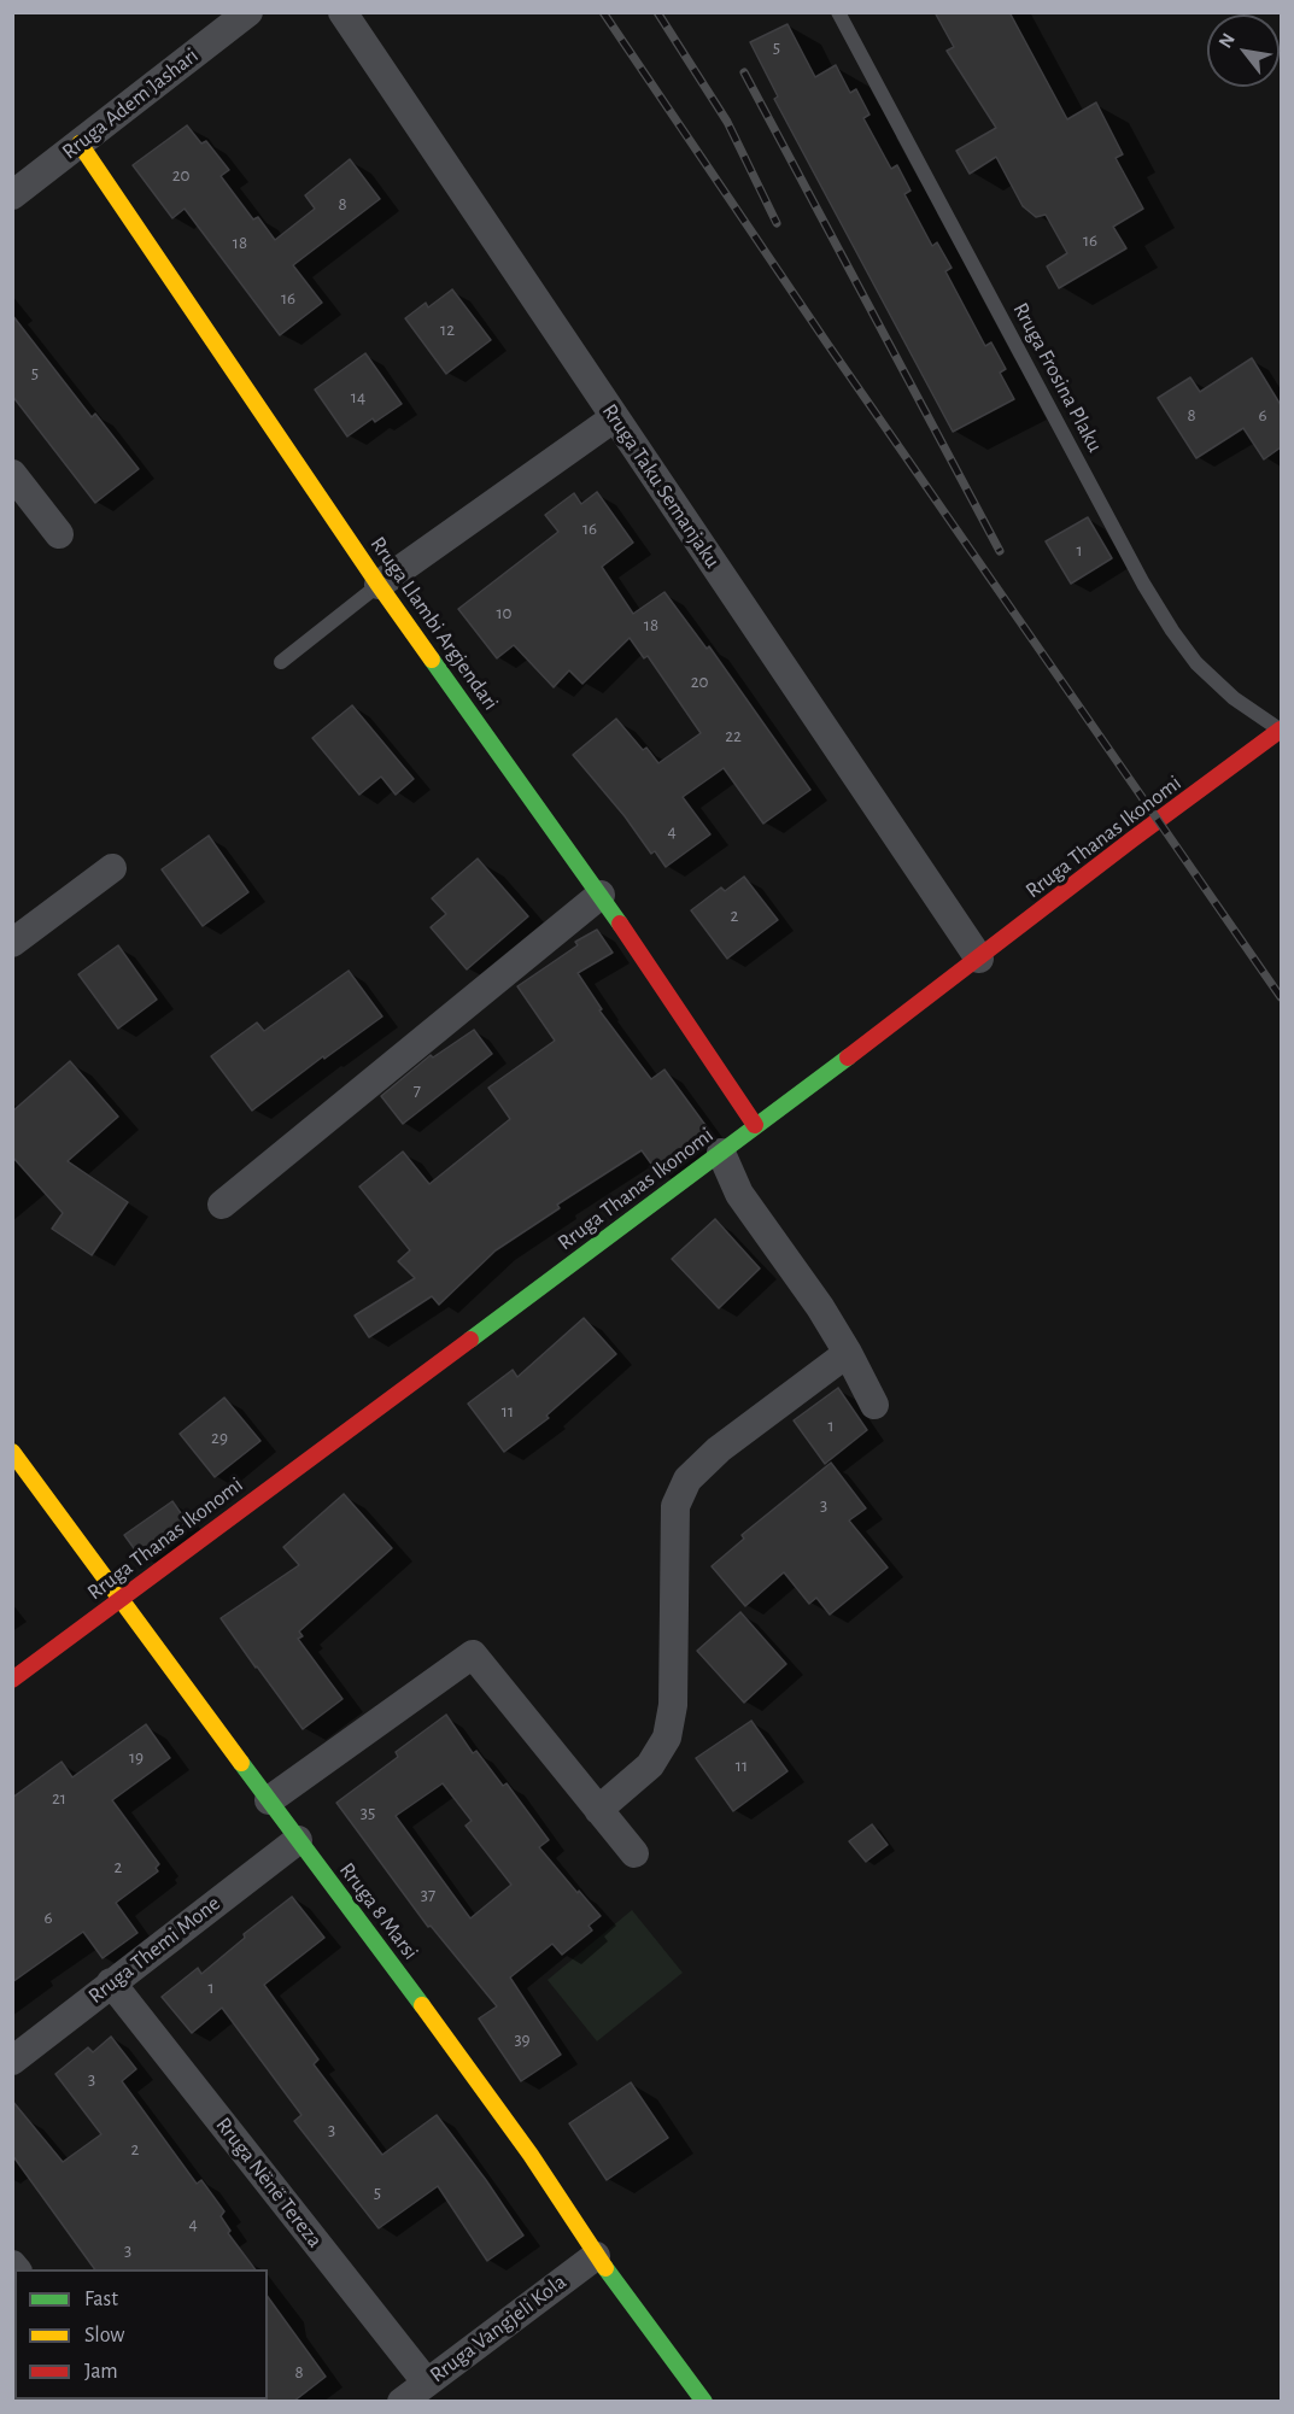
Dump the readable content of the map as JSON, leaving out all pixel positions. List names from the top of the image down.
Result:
{
  "streets": {
    "street": [
      "Rruga Adem Jashari",
      "Rruga Taku Semanjaku",
      "Rruga Llambi Argjendari",
      "Rruga Thanas Ikonomi",
      "Rruga 8 Marsi",
      "Rruga Themi Mone",
      "Rruga Nënë Tereza",
      "Rruga Vangjeli Kola"
    ],
    "lane": ["Rruga Frosina Plaku"]
  },
  "crossings": [
    ["Rruga Adem Jashari", "Rruga Llambi Argjendari"],
    ["Rruga Frosina Plaku", "Rruga Thanas Ikonomi"],
    ["Rruga Taku Semanjaku", "Rruga Thanas Ikonomi"],
    ["Rruga Llambi Argjendari", "Rruga Thanas Ikonomi"],
    ["Rruga Thanas Ikonomi", "Rruga 8 Marsi"],
    ["Rruga 8 Marsi", "Rruga Themi Mone"],
    ["Rruga 8 Marsi", "Rruga Vangjeli Kola"],
    ["Rruga Themi Mone", "Rruga Nënë Tereza"],
    ["Rruga Nënë Tereza", "Rruga Vangjeli Kola"]
  ],
  "house_numbers": [
    "5",
    "20",
    "8",
    "16",
    "18",
    "16",
    "12",
    "5",
    "14",
    "8",
    "6",
    "16",
    "1",
    "10",
    "18",
    "20",
    "22",
    "4",
    "2",
    "7",
    "11",
    "1",
    "29",
    "3",
    "19",
    "11",
    "21",
    "35",
    "2",
    "37",
    "6",
    "1",
    "39",
    "3",
    "3",
    "2",
    "5",
    "4",
    "3",
    "8"
  ],
  "legend": ["Fast", "Slow", "Jam"],
  "north": "top left"
}
